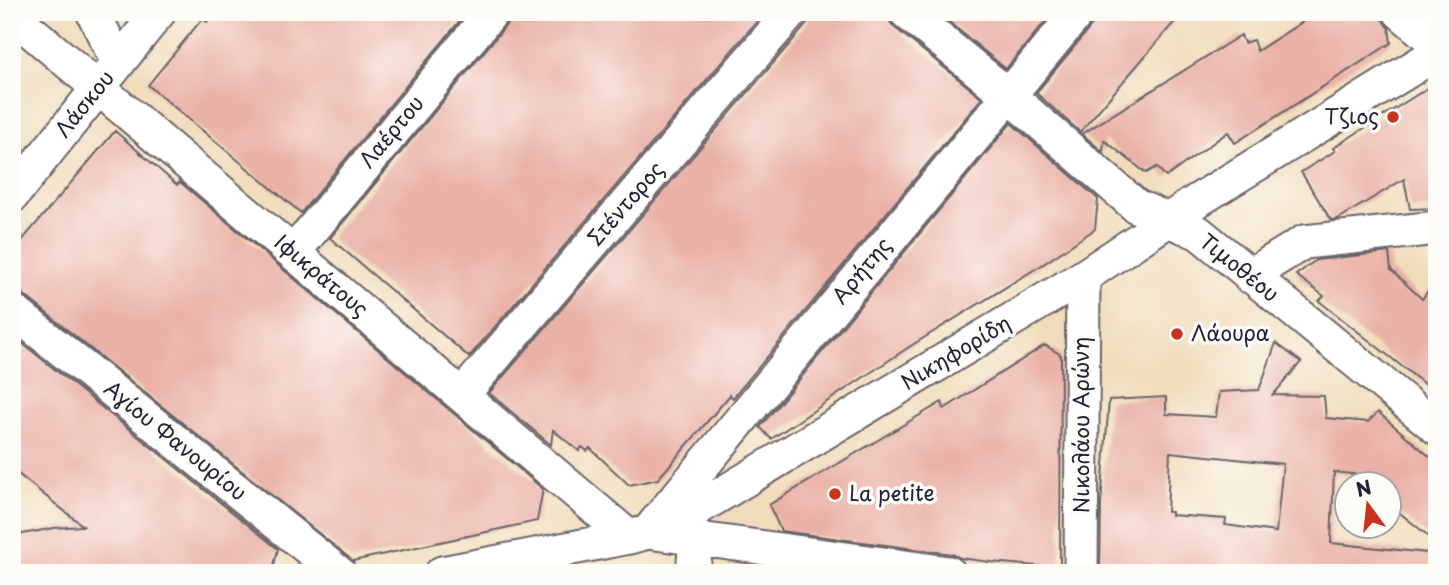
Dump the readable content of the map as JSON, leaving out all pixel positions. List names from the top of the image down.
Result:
{
  "streets": {
    "street": [
      "Λάσκου",
      "Λαέρτου",
      "Στέντορος",
      "Τιμοθέου",
      "Αρήτης",
      "Ιφικράτους",
      "Νικηφορίδη",
      "Νικολάου Αρώνη",
      "Αγίου Φανουρίου"
    ]
  },
  "crossings": [
    ["Λάσκου", "Ιφικράτους"],
    ["Λαέρτου", "Ιφικράτους"],
    ["Στέντορος", "Ιφικράτους"],
    ["Τιμοθέου", "Αρήτης"],
    ["Τιμοθέου", "Νικηφορίδη"],
    ["Αρήτης", "Ιφικράτους"],
    ["Αρήτης", "Νικηφορίδη"],
    ["Ιφικράτους", "Νικηφορίδη"],
    ["Νικηφορίδη", "Νικολάου Αρώνη"]
  ],
  "places": ["Τζιος", "Λάουρα", "La petite"],
  "north": "top"
}
